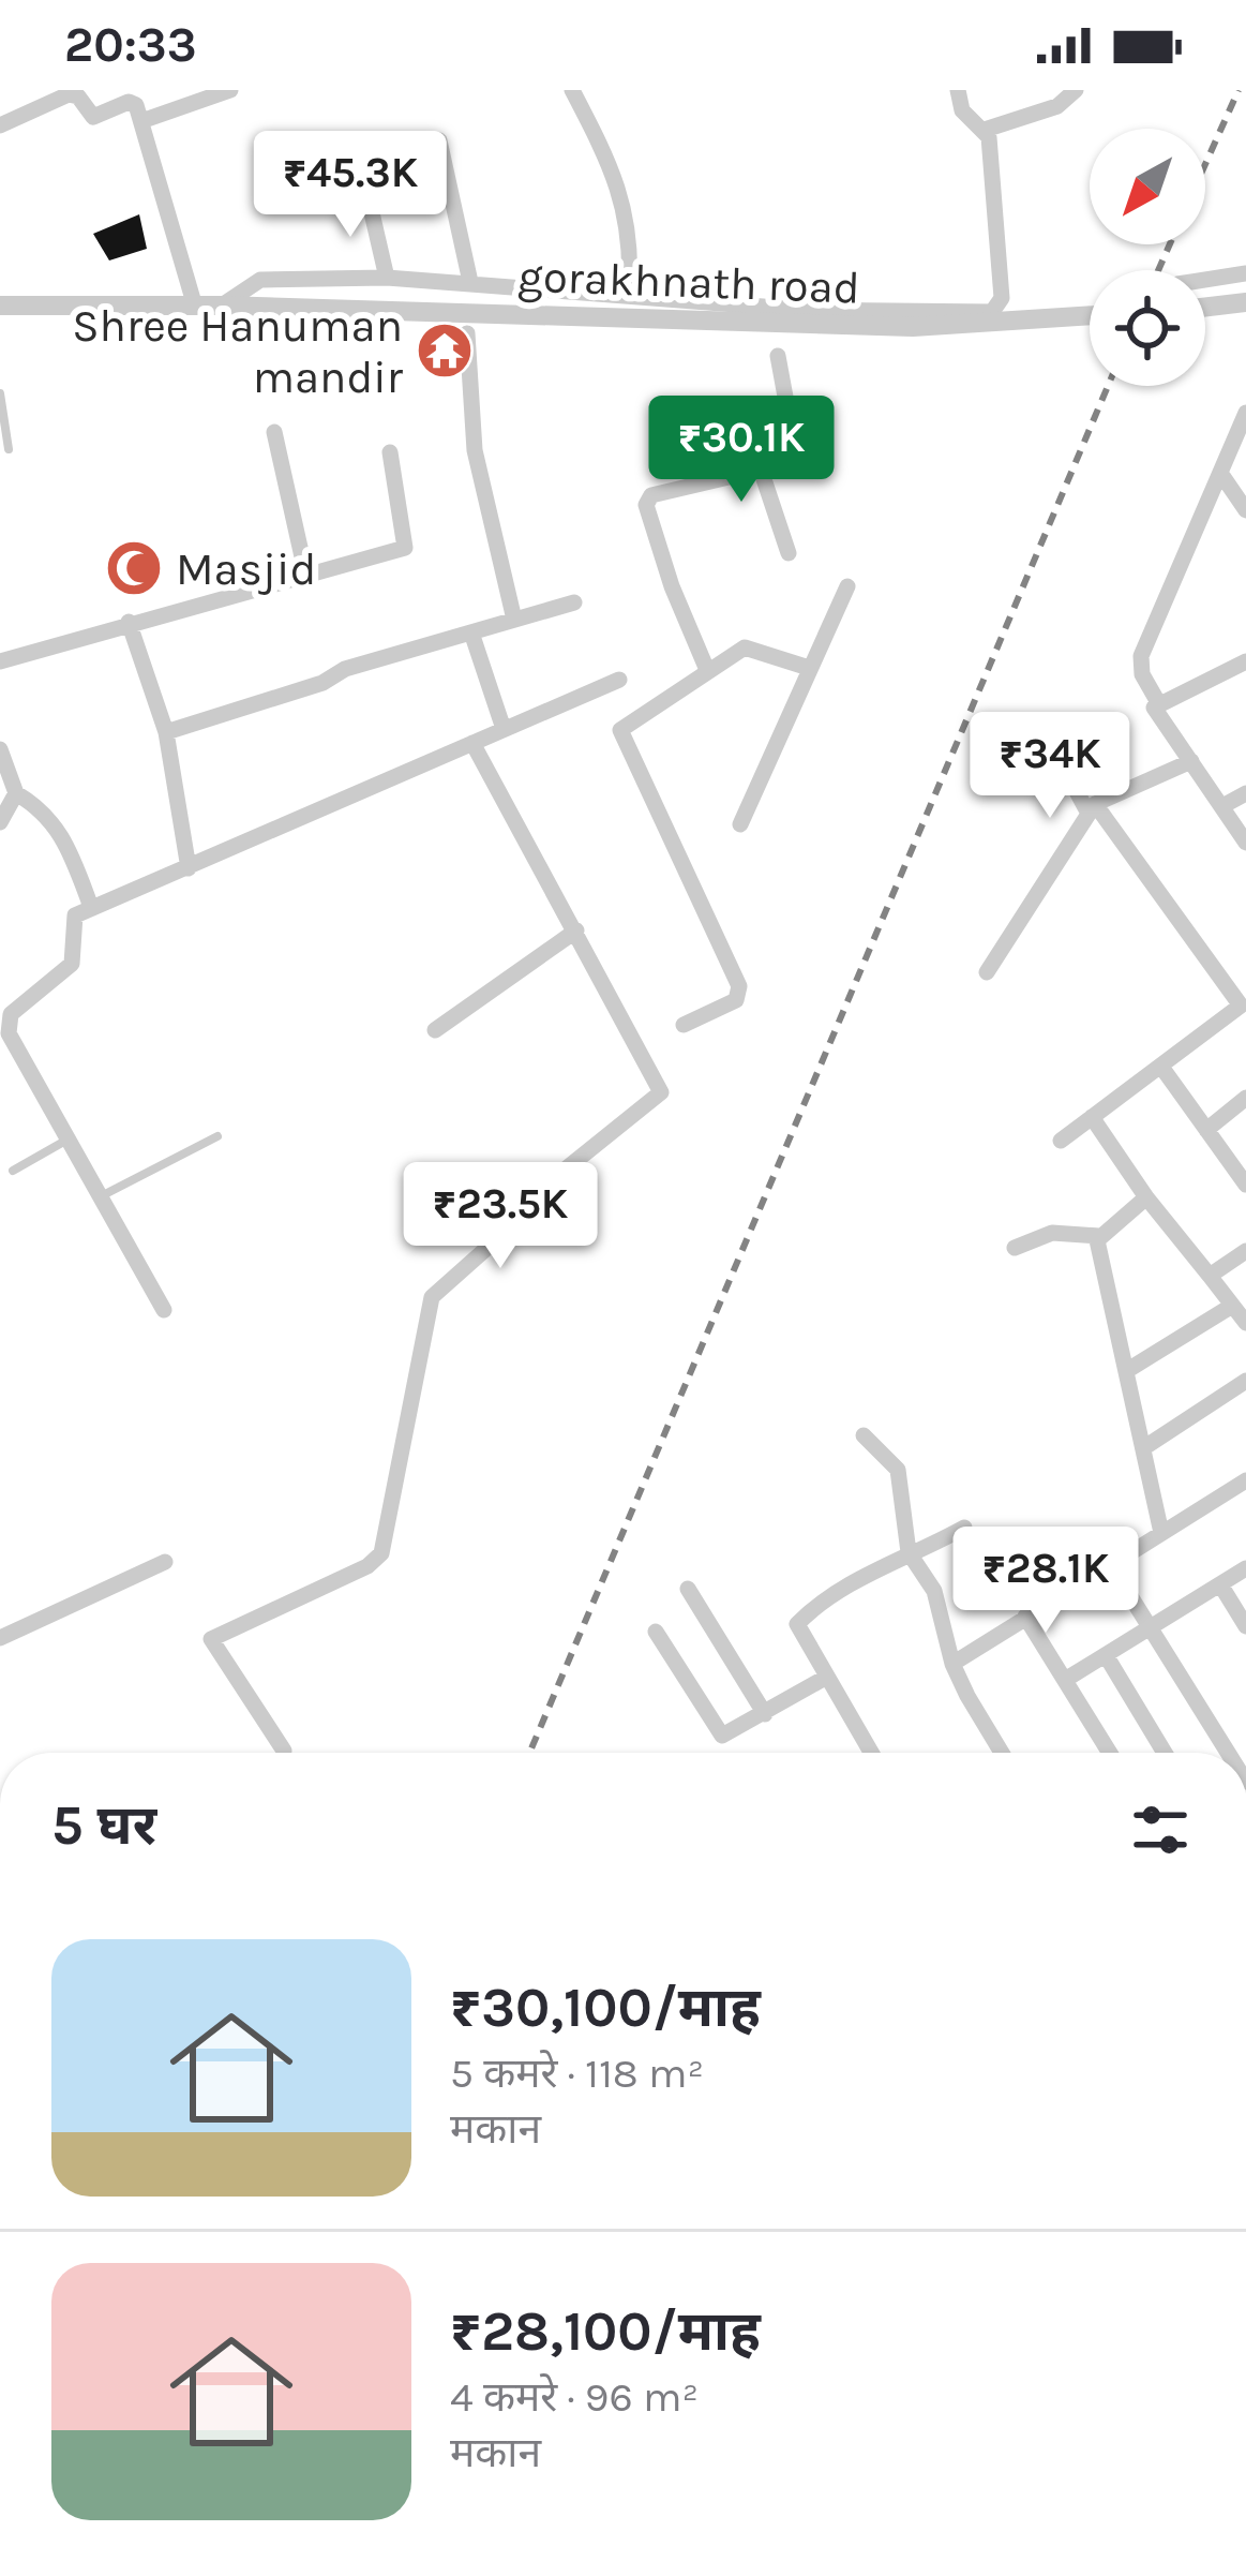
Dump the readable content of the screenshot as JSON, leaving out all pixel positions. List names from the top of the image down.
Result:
{
  "streets": {
    "street": ["gorakhnath road"]
  },
  "places": {
    "temple": ["Shree Hanuman mandir"],
    "mosque": ["Masjid"]
  },
  "north": "bottom left",
  "page": {
    "status": "20:33",
    "price": [
      "₹45.3K",
      "₹30.1K",
      "₹34K",
      "₹23.5K",
      "₹28.1K"
    ],
    "heading": "5 घर",
    "list": [
      {
        "name": "₹30,100/माह",
        "note": "5 कमरे · 118 m² · मकान"
      },
      {
        "name": "₹28,100/माह",
        "note": "4 कमरे · 96 m² · मकान"
      }
    ]
  }
}
